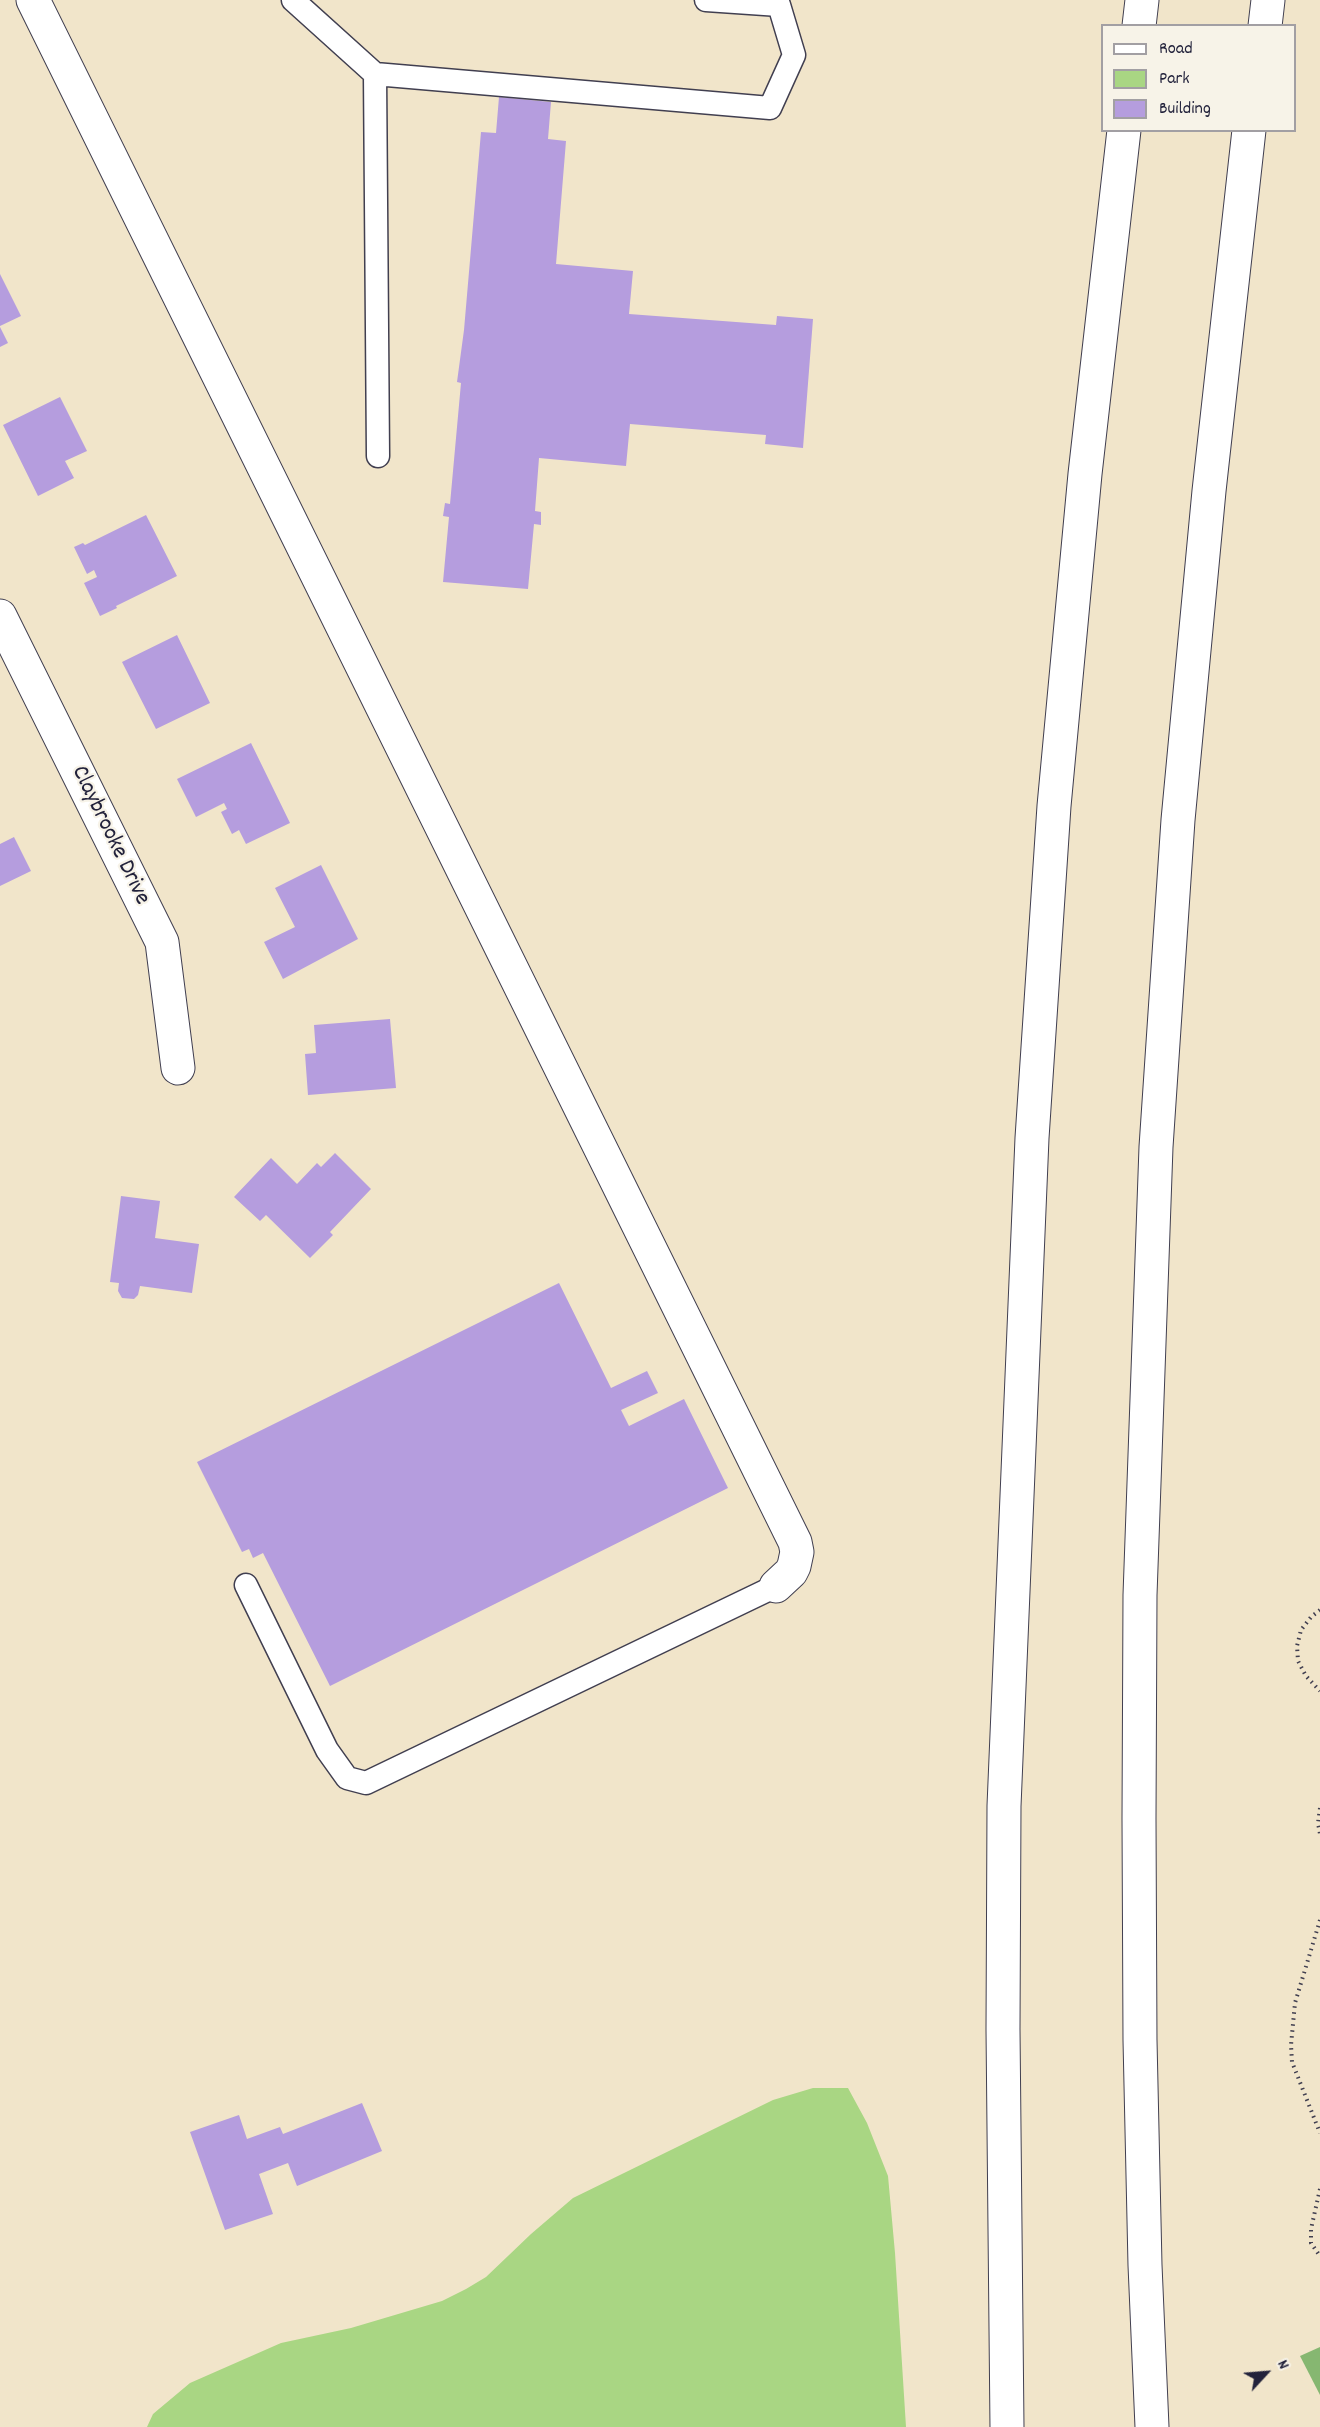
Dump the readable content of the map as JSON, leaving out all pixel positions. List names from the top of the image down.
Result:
{
  "streets": {
    "main road": ["Claybrooke Drive"]
  },
  "legend": ["Road", "Park", "Building"],
  "north": "top right"
}
